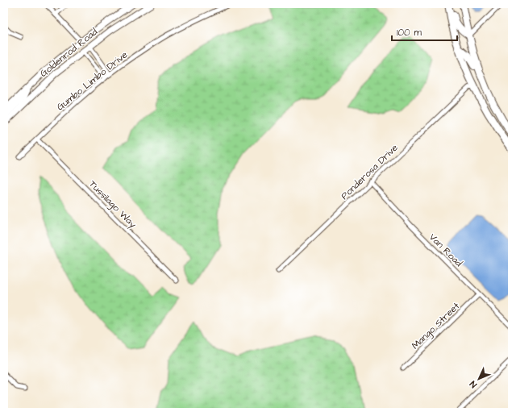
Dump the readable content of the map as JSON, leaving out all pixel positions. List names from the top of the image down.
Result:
{
  "streets": {
    "main road": ["Goldenrod Road"],
    "street": [
      "Gumbo Limbo Drive",
      "Ponderosa Drive",
      "Tussilago Way",
      "Van Road",
      "Mango Street"
    ]
  },
  "crossings": [
    ["Gumbo Limbo Drive", "Tussilago Way"],
    ["Ponderosa Drive", "Van Road"],
    ["Van Road", "Mango Street"]
  ],
  "scale_bar": "100 m",
  "north": "bottom left"
}
